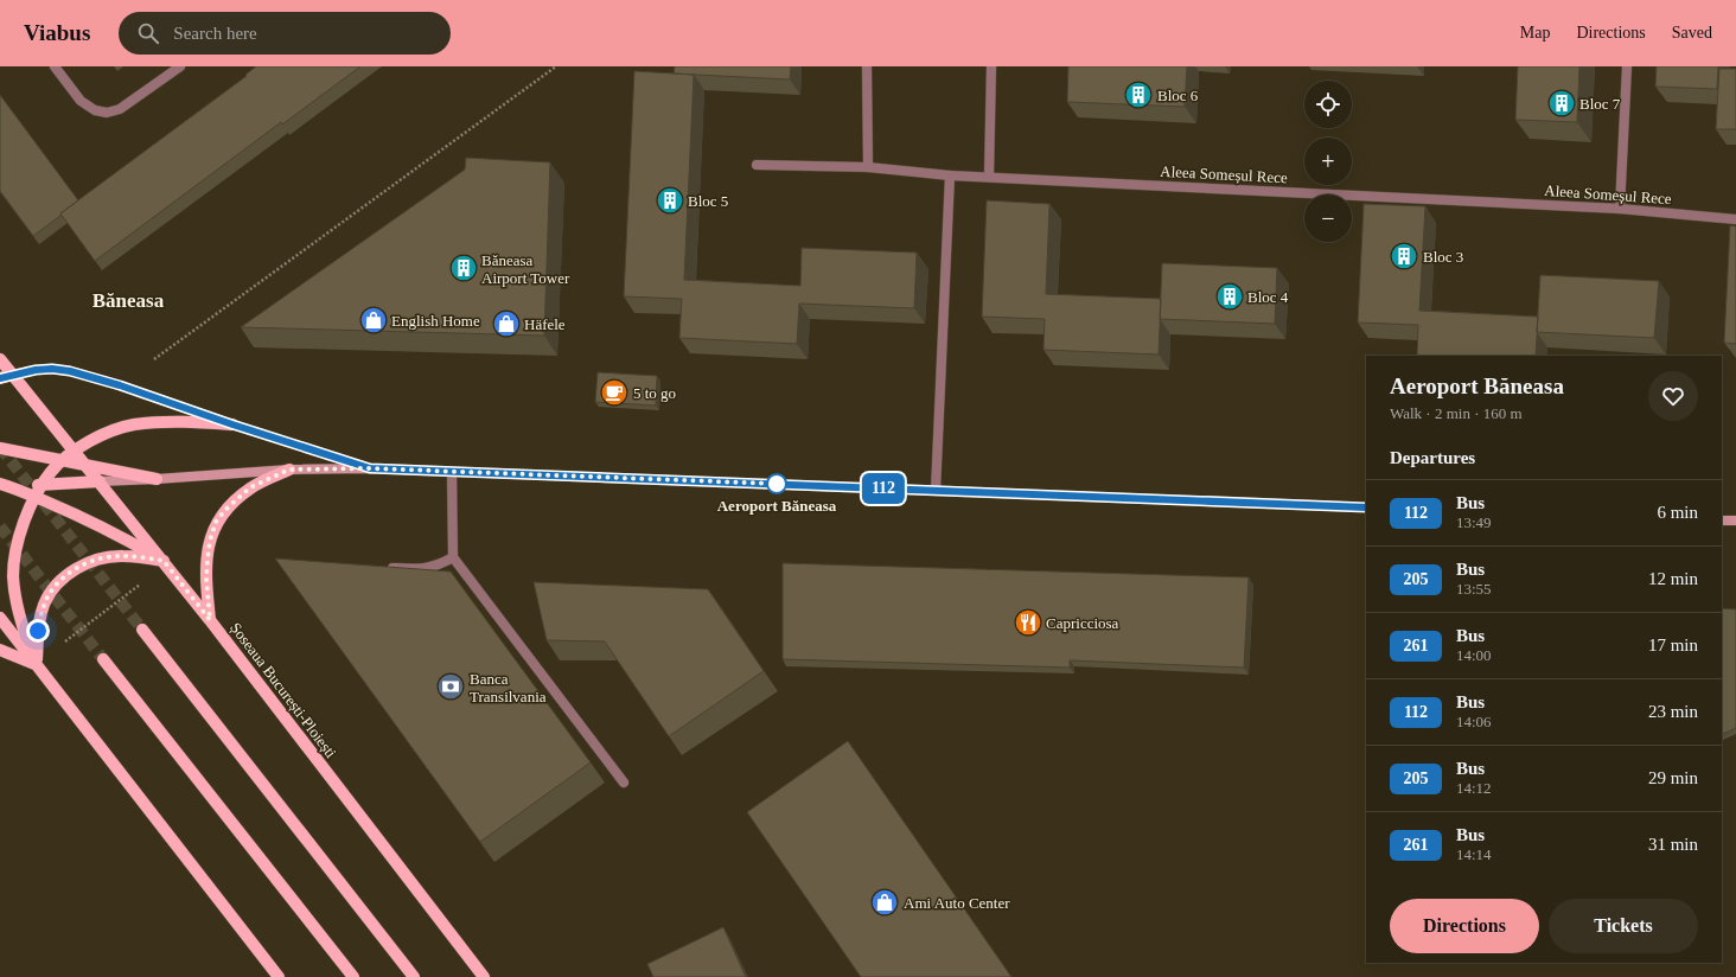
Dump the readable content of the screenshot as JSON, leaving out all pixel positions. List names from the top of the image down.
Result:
{
  "streets": {
    "main road": ["Șoseaua București-Ploiești"],
    "street": ["Aleea Someșul Rece"]
  },
  "districts": ["Băneasa"],
  "places": {
    "building": [
      "Bloc 6",
      "Bloc 7",
      "Bloc 5",
      "Bloc 3",
      "Băneasa Airport Tower",
      "Bloc 4"
    ],
    "shop": ["English Home", "Häfele", "Ami Auto Center"],
    "cafe": ["5 to go"],
    "other": ["Aeroport Băneasa"],
    "restaurant": ["Capricciosa"],
    "bank": ["Banca Transilvania"]
  },
  "lines": ["bus line 112"],
  "page": {
    "header": "Viabus",
    "search": "Search here",
    "nav": ["Map", "Directions", "Saved"],
    "on_map": "112",
    "map_buttons": ["+", "−"],
    "heading": [
      ["Aeroport Băneasa", "Walk · 2 min · 160 m"],
      "Departures"
    ],
    "list": [
      {
        "mark": "112",
        "name": "Bus",
        "note": "13:49",
        "value": "6 min"
      },
      {
        "mark": "205",
        "name": "Bus",
        "note": "13:55",
        "value": "12 min"
      },
      {
        "mark": "261",
        "name": "Bus",
        "note": "14:00",
        "value": "17 min"
      },
      {
        "mark": "112",
        "name": "Bus",
        "note": "14:06",
        "value": "23 min"
      },
      {
        "mark": "205",
        "name": "Bus",
        "note": "14:12",
        "value": "29 min"
      },
      {
        "mark": "261",
        "name": "Bus",
        "note": "14:14",
        "value": "31 min"
      }
    ],
    "buttons": ["Directions", "Tickets"]
  }
}
